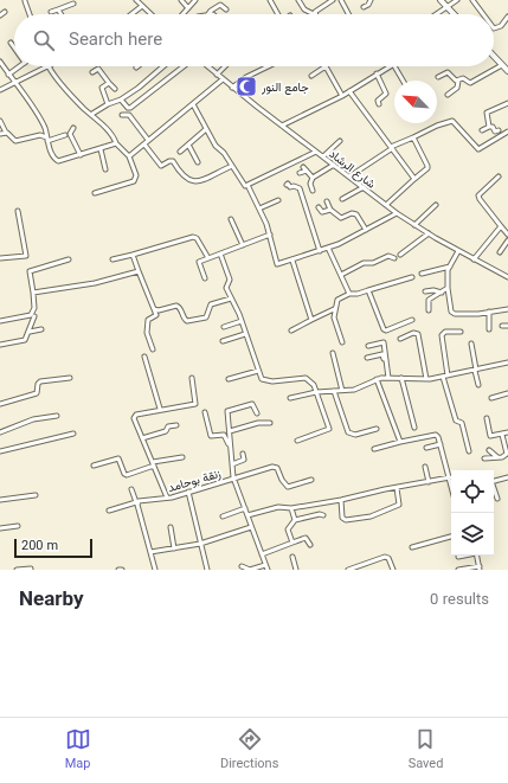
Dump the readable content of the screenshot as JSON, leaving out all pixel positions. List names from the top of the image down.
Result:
{
  "streets": {
    "street": ["شارع الرشاد", "زنقة بوحامد"]
  },
  "places": {
    "mosque": ["جامع النور"]
  },
  "scale_bar": "200 m",
  "north": "top left",
  "page": {
    "search": "Search here",
    "scale": "200 m",
    "heading": ["Nearby", "0 results"],
    "nav": ["Map", "Directions", "Saved"]
  }
}
